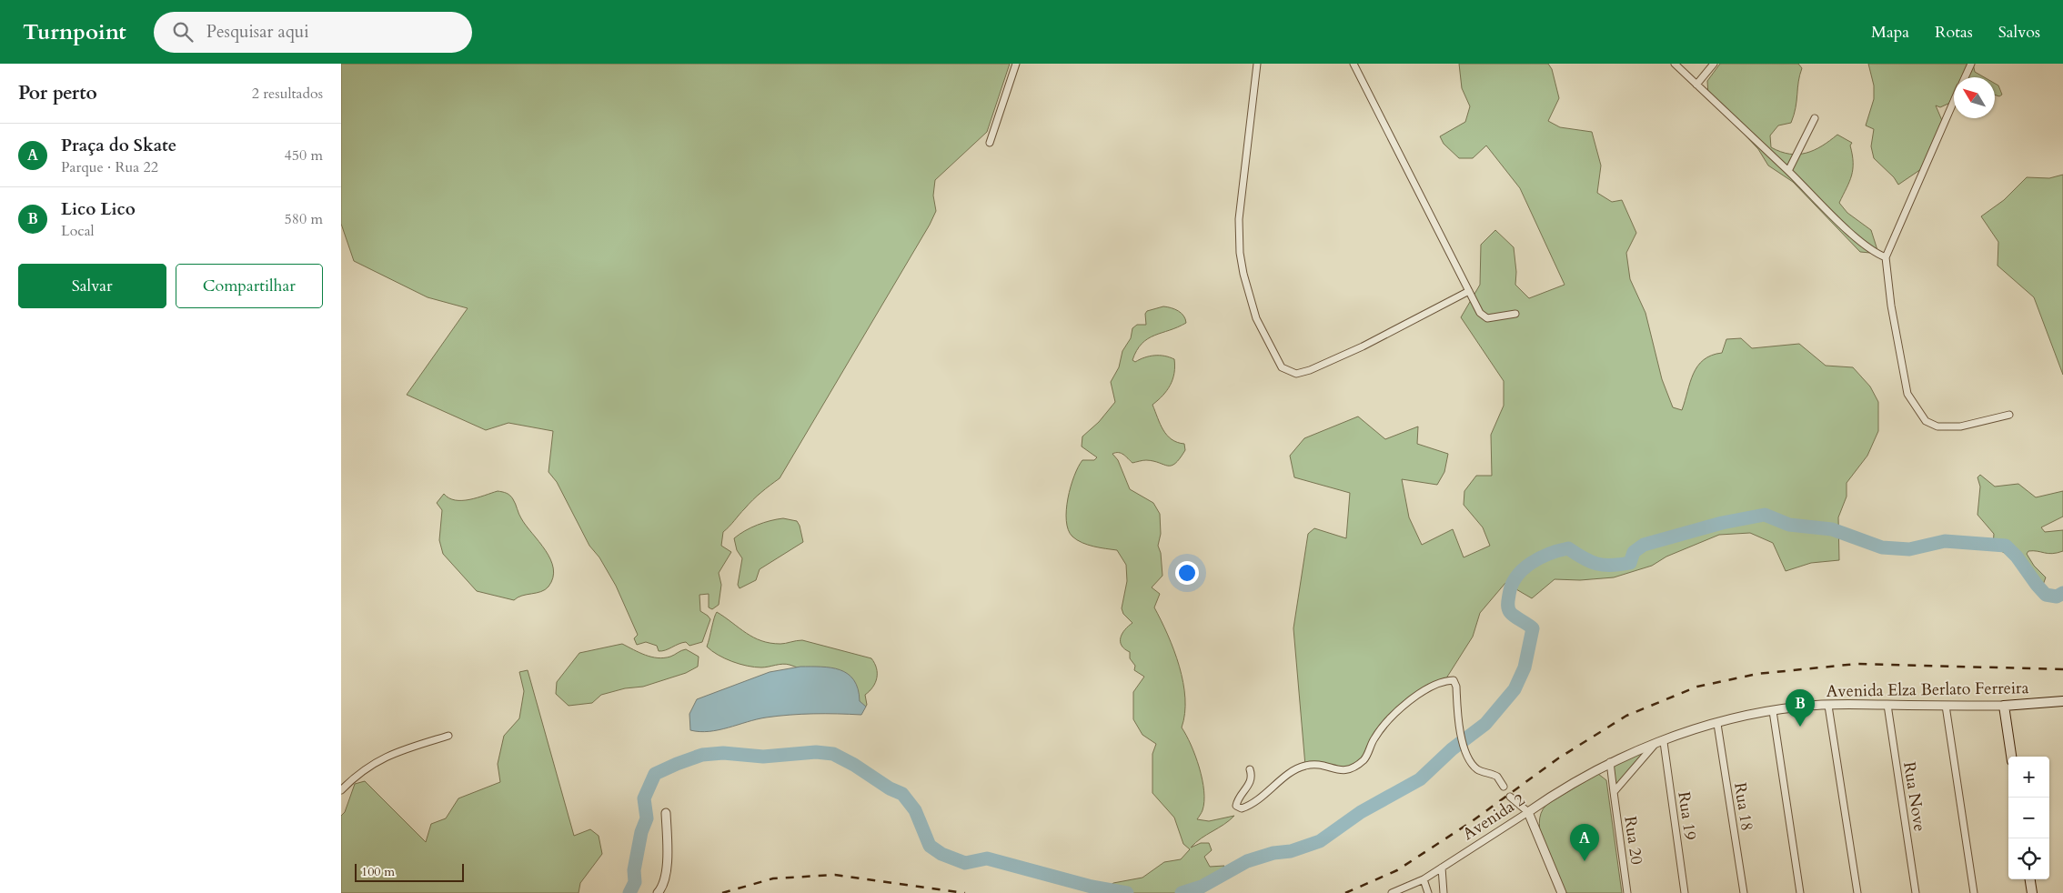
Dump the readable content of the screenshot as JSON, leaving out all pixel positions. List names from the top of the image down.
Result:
{
  "streets": {
    "main road": ["Avenida Elza Berlato Ferreira"],
    "street": [
      "Rua Nove",
      "Rua 18",
      "Rua 19",
      "Avenida 2",
      "Rua 20"
    ]
  },
  "crossings": [
    ["Avenida Elza Berlato Ferreira", "Rua Nove"],
    ["Avenida Elza Berlato Ferreira", "Rua 18"],
    ["Avenida Elza Berlato Ferreira", "Rua 19"],
    ["Avenida Elza Berlato Ferreira", "Avenida 2"],
    ["Avenida Elza Berlato Ferreira", "Rua 20"],
    ["Avenida 2", "Rua 20"]
  ],
  "scale_bar": "100 m",
  "north": "top left",
  "page": {
    "header": "Turnpoint",
    "search": "Pesquisar aqui",
    "nav": ["Mapa", "Rotas", "Salvos"],
    "heading": ["Por perto", "2 resultados"],
    "list": [
      {
        "mark": "A",
        "name": "Praça do Skate",
        "note": "Parque · Rua 22",
        "value": "450 m"
      },
      {
        "mark": "B",
        "name": "Lico Lico",
        "note": "Local",
        "value": "580 m"
      }
    ],
    "buttons": ["Salvar", "Compartilhar"],
    "pins": ["B", "A"],
    "map_buttons": ["+", "−"],
    "scale": "100 m"
  }
}
